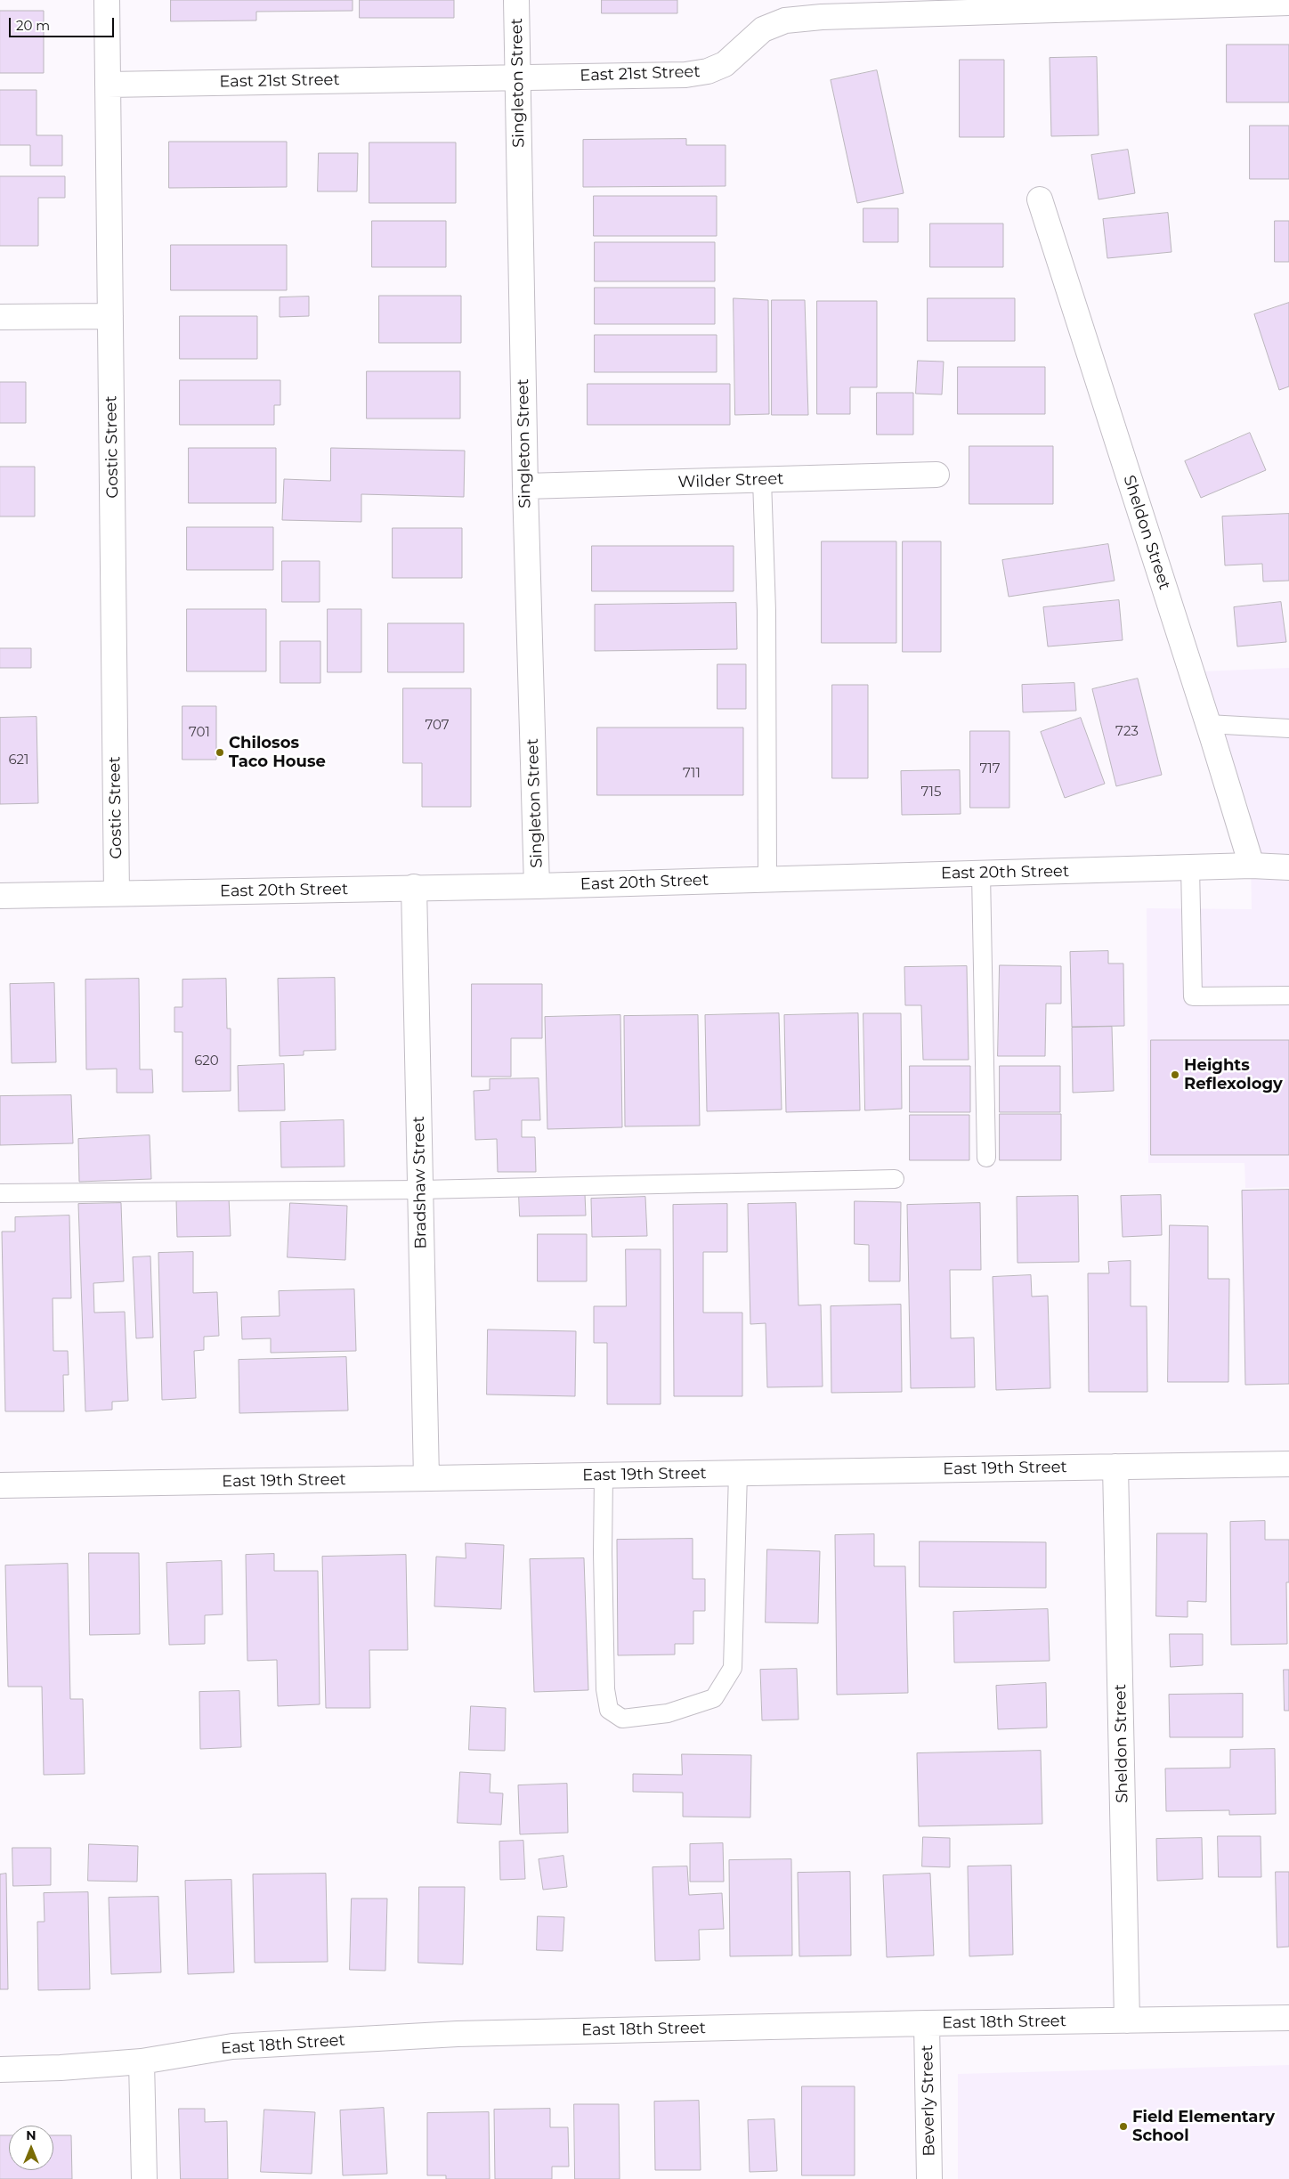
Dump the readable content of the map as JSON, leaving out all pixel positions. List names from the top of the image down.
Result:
{
  "streets": {
    "street": [
      "East 21st Street",
      "Singleton Street",
      "Gostic Street",
      "Wilder Street",
      "Sheldon Street",
      "East 20th Street",
      "Bradshaw Street",
      "East 19th Street",
      "East 18th Street",
      "Beverly Street"
    ]
  },
  "crossings": [
    ["East 21st Street", "Singleton Street"],
    ["East 21st Street", "Gostic Street"],
    ["Singleton Street", "Wilder Street"],
    ["Singleton Street", "East 20th Street"],
    ["Gostic Street", "East 20th Street"],
    ["Sheldon Street", "East 20th Street"],
    ["Sheldon Street", "East 19th Street"],
    ["Sheldon Street", "East 18th Street"],
    ["East 20th Street", "Bradshaw Street"],
    ["Bradshaw Street", "East 19th Street"],
    ["East 18th Street", "Beverly Street"]
  ],
  "places": ["Chilosos Taco House", "Heights Reflexology", "Field Elementary School"],
  "house_numbers": [
    "707",
    "723",
    "701",
    "621",
    "717",
    "711",
    "715",
    "620"
  ],
  "scale_bar": "20 m",
  "north": "top"
}
